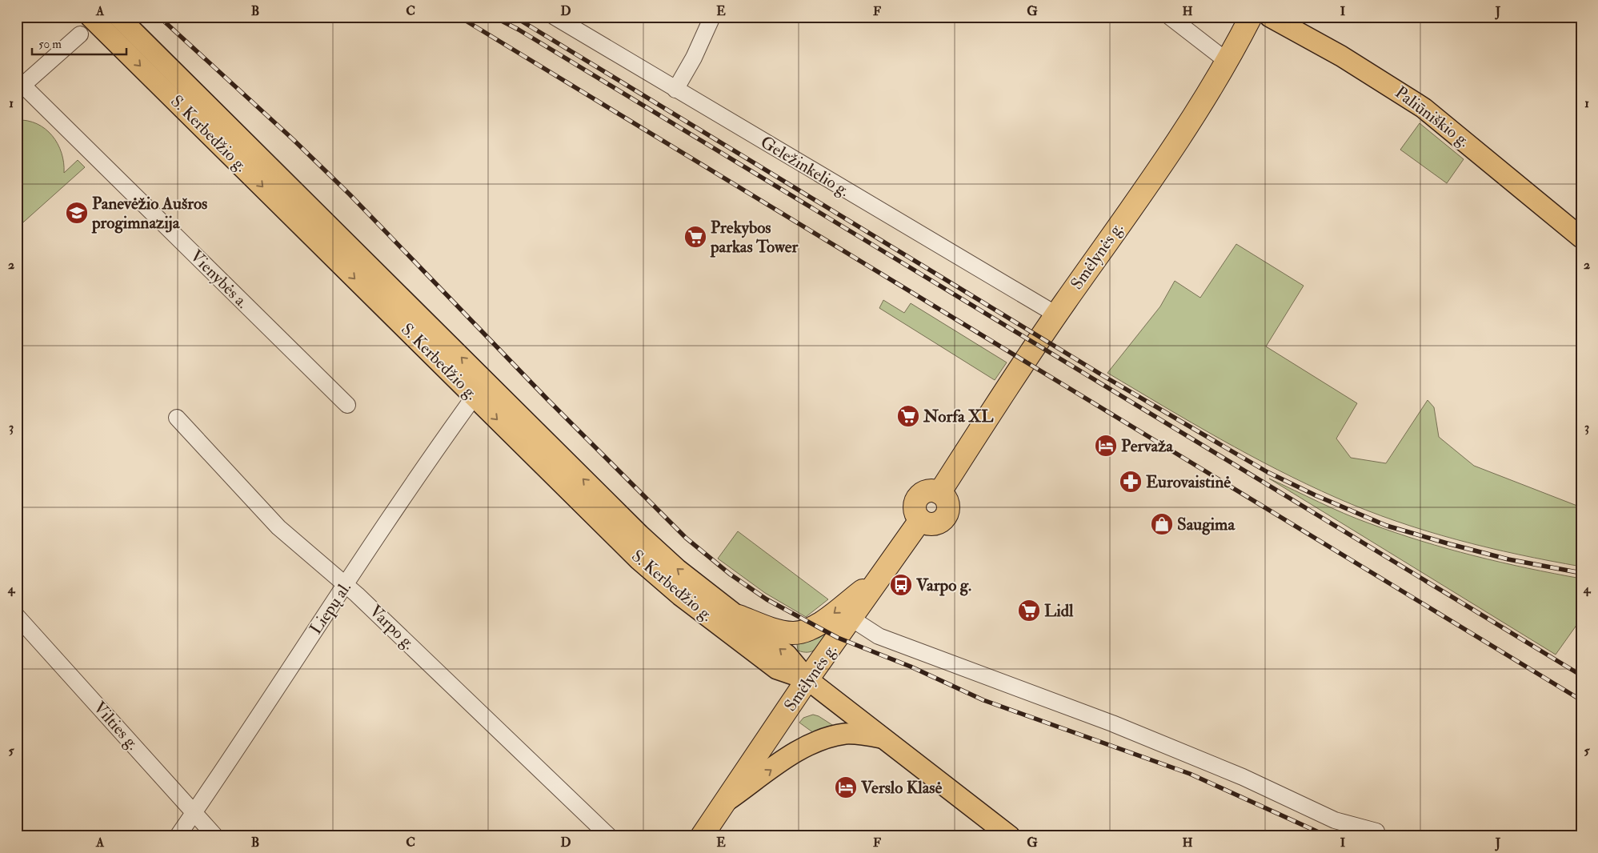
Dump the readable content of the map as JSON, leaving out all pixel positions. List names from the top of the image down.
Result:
{
  "streets": {
    "highway": ["Smėlynės g."],
    "main road": ["Paliūniškio g.", "S. Kerbedžio g."],
    "street": [
      "Geležinkelio g.",
      "Vienybės a.",
      "Liepų al.",
      "Varpo g.",
      "Vilties g."
    ]
  },
  "crossings": [
    ["S. Kerbedžio g.", "Smėlynės g."],
    ["S. Kerbedžio g.", "Liepų al."],
    ["Geležinkelio g.", "Smėlynės g."],
    ["Liepų al.", "Varpo g."],
    ["Liepų al.", "Vilties g."]
  ],
  "places": {
    "school or university": ["Panevėžio Aušros progimnazija"],
    "supermarket": ["Prekybos parkas Tower", "Norfa XL", "Lidl"],
    "hotel": ["Pervaža", "Verslo Klasė"],
    "pharmacy": ["Eurovaistinė"],
    "shop": ["Saugima"],
    "bus stop": ["Varpo g."]
  },
  "scale_bar": "50 m",
  "grid": {
    "columns": [
      "A",
      "B",
      "C",
      "D",
      "E",
      "F",
      "G",
      "H",
      "I",
      "J"
    ],
    "rows": [
      "1",
      "2",
      "3",
      "4",
      "5"
    ]
  }
}
